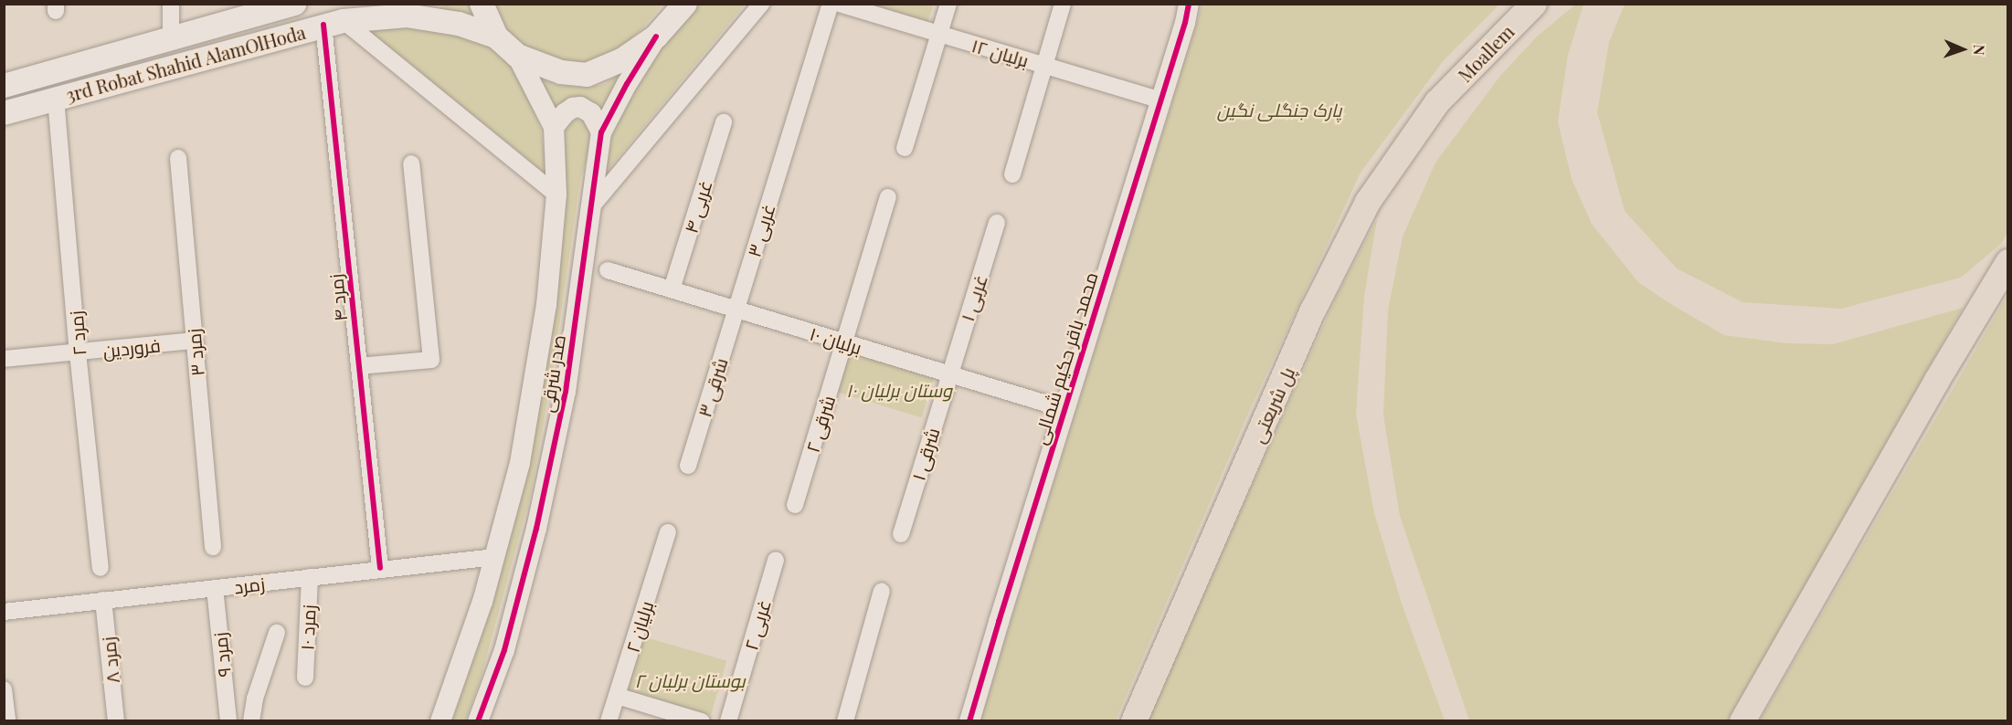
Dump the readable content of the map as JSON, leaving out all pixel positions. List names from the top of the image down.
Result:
{
  "streets": {
    "main road": ["3rd Robat Shahid AlamOlHoda", "پل شریعتی"],
    "street": [
      "برلیان ۱۲",
      "۴ غربی",
      "۳ غربی",
      "زمرد ۴",
      "۱ غربی",
      "زمرد ۲",
      "برلیان ۱۰",
      "فروردین",
      "زمرد ۳",
      "محمد باقر حکیم شمالی",
      "صدر شرقی",
      "۳ شرقی",
      "۲ شرقی",
      "۱ شرقی",
      "زمرد",
      "۲ غربی",
      "برلیان ۲",
      "زمرد ۱۰",
      "زمرد ۹",
      "زمرد ۸"
    ]
  },
  "crossings": [
    ["برلیان ۱۲", "محمد باقر حکیم شمالی"],
    ["3rd Robat Shahid AlamOlHoda", "زمرد ۴"],
    ["3rd Robat Shahid AlamOlHoda", "زمرد ۲"],
    ["۴ غربی", "برلیان ۱۰"],
    ["۳ غربی", "برلیان ۱۰"],
    ["۳ غربی", "۳ شرقی"],
    ["زمرد ۴", "زمرد"],
    ["۱ غربی", "برلیان ۱۰"],
    ["۱ غربی", "۱ شرقی"],
    ["زمرد ۲", "فروردین"],
    ["برلیان ۱۰", "محمد باقر حکیم شمالی"],
    ["برلیان ۱۰", "۳ شرقی"],
    ["برلیان ۱۰", "۲ شرقی"],
    ["برلیان ۱۰", "۱ شرقی"],
    ["فروردین", "زمرد ۳"],
    ["صدر شرقی", "زمرد"],
    ["زمرد", "زمرد ۱۰"],
    ["زمرد", "زمرد ۹"],
    ["زمرد", "زمرد ۸"]
  ],
  "parks": ["پارک جنگلی نگین", "وستان برلیان ۱۰", "بوستان برلیان ۲"],
  "north": "right"
}
